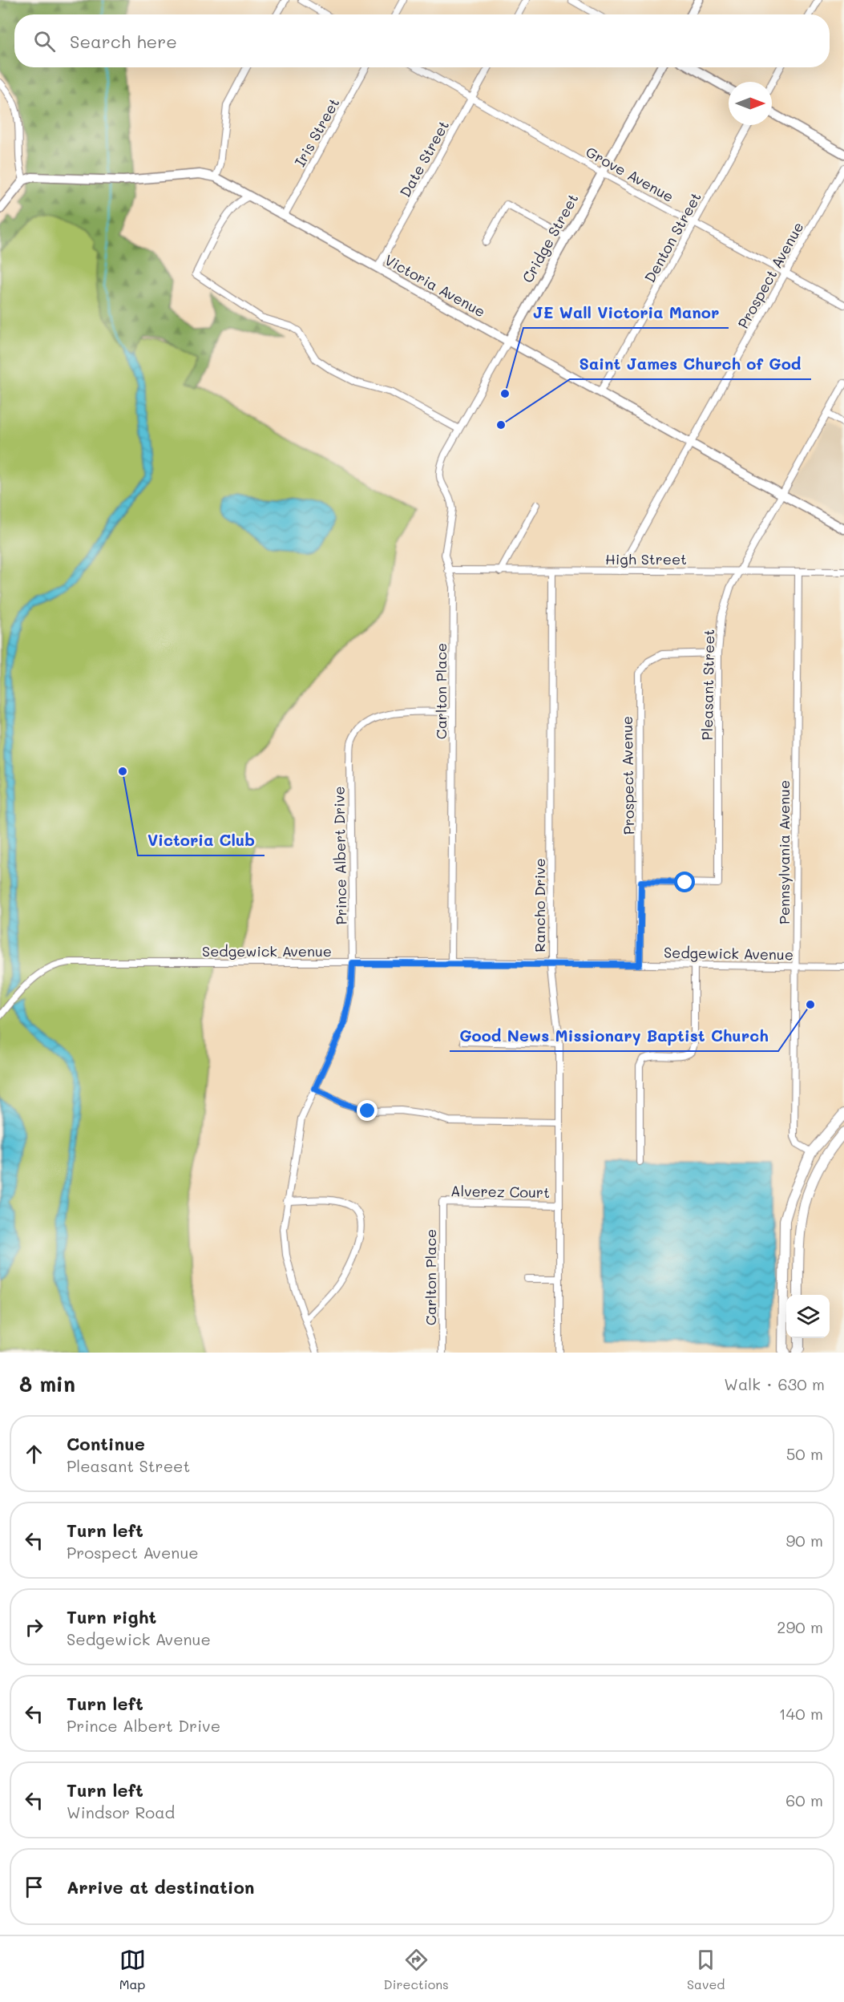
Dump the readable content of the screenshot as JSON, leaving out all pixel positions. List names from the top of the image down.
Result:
{
  "streets": {
    "street": [
      "Iris Street",
      "Date Street",
      "Grove Avenue",
      "Denton Street",
      "Cridge Street",
      "Prospect Avenue",
      "Victoria Avenue",
      "High Street",
      "Pleasant Street",
      "Carlton Place",
      "Pennsylvania Avenue",
      "Prince Albert Drive",
      "Rancho Drive",
      "Sedgewick Avenue",
      "Alverez Court"
    ]
  },
  "crossings": [
    ["Iris Street", "Victoria Avenue"],
    ["Date Street", "Grove Avenue"],
    ["Date Street", "Victoria Avenue"],
    ["Grove Avenue", "Denton Street"],
    ["Grove Avenue", "Cridge Street"],
    ["Grove Avenue", "Prospect Avenue"],
    ["Denton Street", "Victoria Avenue"],
    ["Cridge Street", "Victoria Avenue"],
    ["Cridge Street", "Carlton Place"],
    ["Prospect Avenue", "Victoria Avenue"],
    ["Prospect Avenue", "High Street"],
    ["Prospect Avenue", "Pleasant Street"],
    ["Prospect Avenue", "Sedgewick Avenue"],
    ["Victoria Avenue", "Pleasant Street"],
    ["High Street", "Pleasant Street"],
    ["High Street", "Carlton Place"],
    ["High Street", "Pennsylvania Avenue"],
    ["High Street", "Rancho Drive"],
    ["Carlton Place", "Prince Albert Drive"],
    ["Carlton Place", "Sedgewick Avenue"],
    ["Carlton Place", "Alverez Court"],
    ["Pennsylvania Avenue", "Sedgewick Avenue"],
    ["Prince Albert Drive", "Sedgewick Avenue"],
    ["Rancho Drive", "Sedgewick Avenue"],
    ["Rancho Drive", "Alverez Court"]
  ],
  "places": [
    "JE Wall Victoria Manor",
    "Saint James Church of God",
    "Victoria Club",
    "Good News Missionary Baptist Church"
  ],
  "north": "right",
  "page": {
    "search": "Search here",
    "heading": ["8 min", "Walk · 630 m"],
    "list": [
      ["Continue", "Pleasant Street", "50 m"],
      ["Turn left", "Prospect Avenue", "90 m"],
      ["Turn right", "Sedgewick Avenue", "290 m"],
      ["Turn left", "Prince Albert Drive", "140 m"],
      ["Turn left", "Windsor Road", "60 m"],
      "Arrive at destination"
    ],
    "nav": ["Map", "Directions", "Saved"]
  }
}
